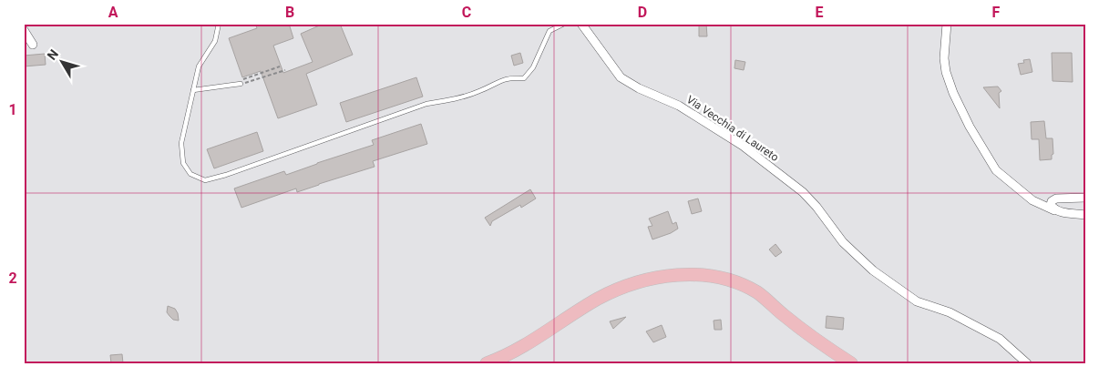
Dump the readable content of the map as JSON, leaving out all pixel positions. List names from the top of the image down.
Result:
{
  "streets": {
    "street": ["Via Vecchia di Laureto"]
  },
  "north": "top left",
  "grid": {
    "columns": [
      "A",
      "B",
      "C",
      "D",
      "E",
      "F"
    ],
    "rows": ["1", "2"]
  }
}
